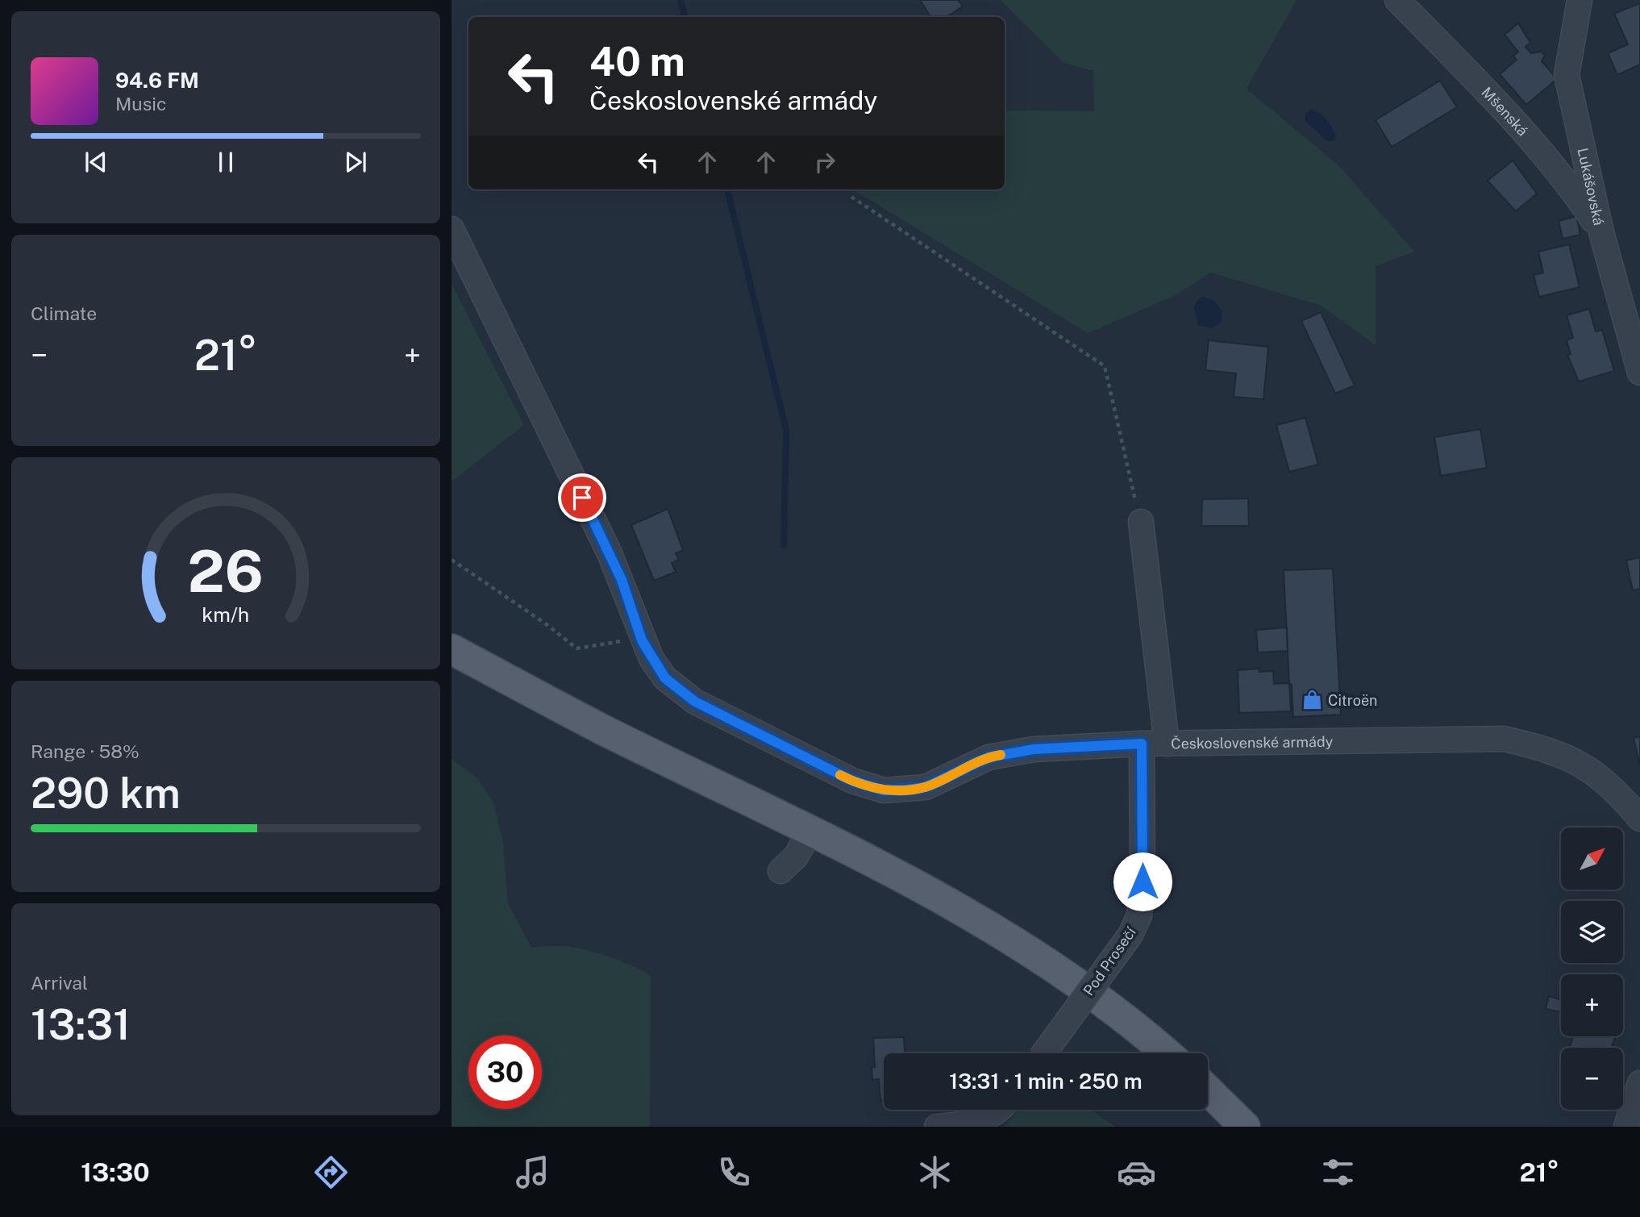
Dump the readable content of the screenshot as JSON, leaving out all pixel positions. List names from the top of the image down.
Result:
{
  "streets": {
    "street": [
      "Mšenská",
      "Lukášovská",
      "Československé armády",
      "Pod Prosečí"
    ]
  },
  "crossings": [
    ["Mšenská", "Lukášovská"],
    ["Československé armády", "Pod Prosečí"]
  ],
  "places": {
    "shop": ["Citroën"]
  },
  "north": "top right",
  "page": {
    "turn": ["40 m", "Československé armády"],
    "song": ["94.6 FM", "Music"],
    "tile": [
      "Climate",
      ["Range · 58%", "290 km"],
      ["Arrival", "13:31"]
    ],
    "heat": ["−", "21°", "+"],
    "map_buttons": ["+", "−"],
    "limit": "30",
    "trip": "13:31 · 1 min · 250 m",
    "tabs": ["13:30", "21°"],
    "gauge": ["26", "km/h"]
  }
}
